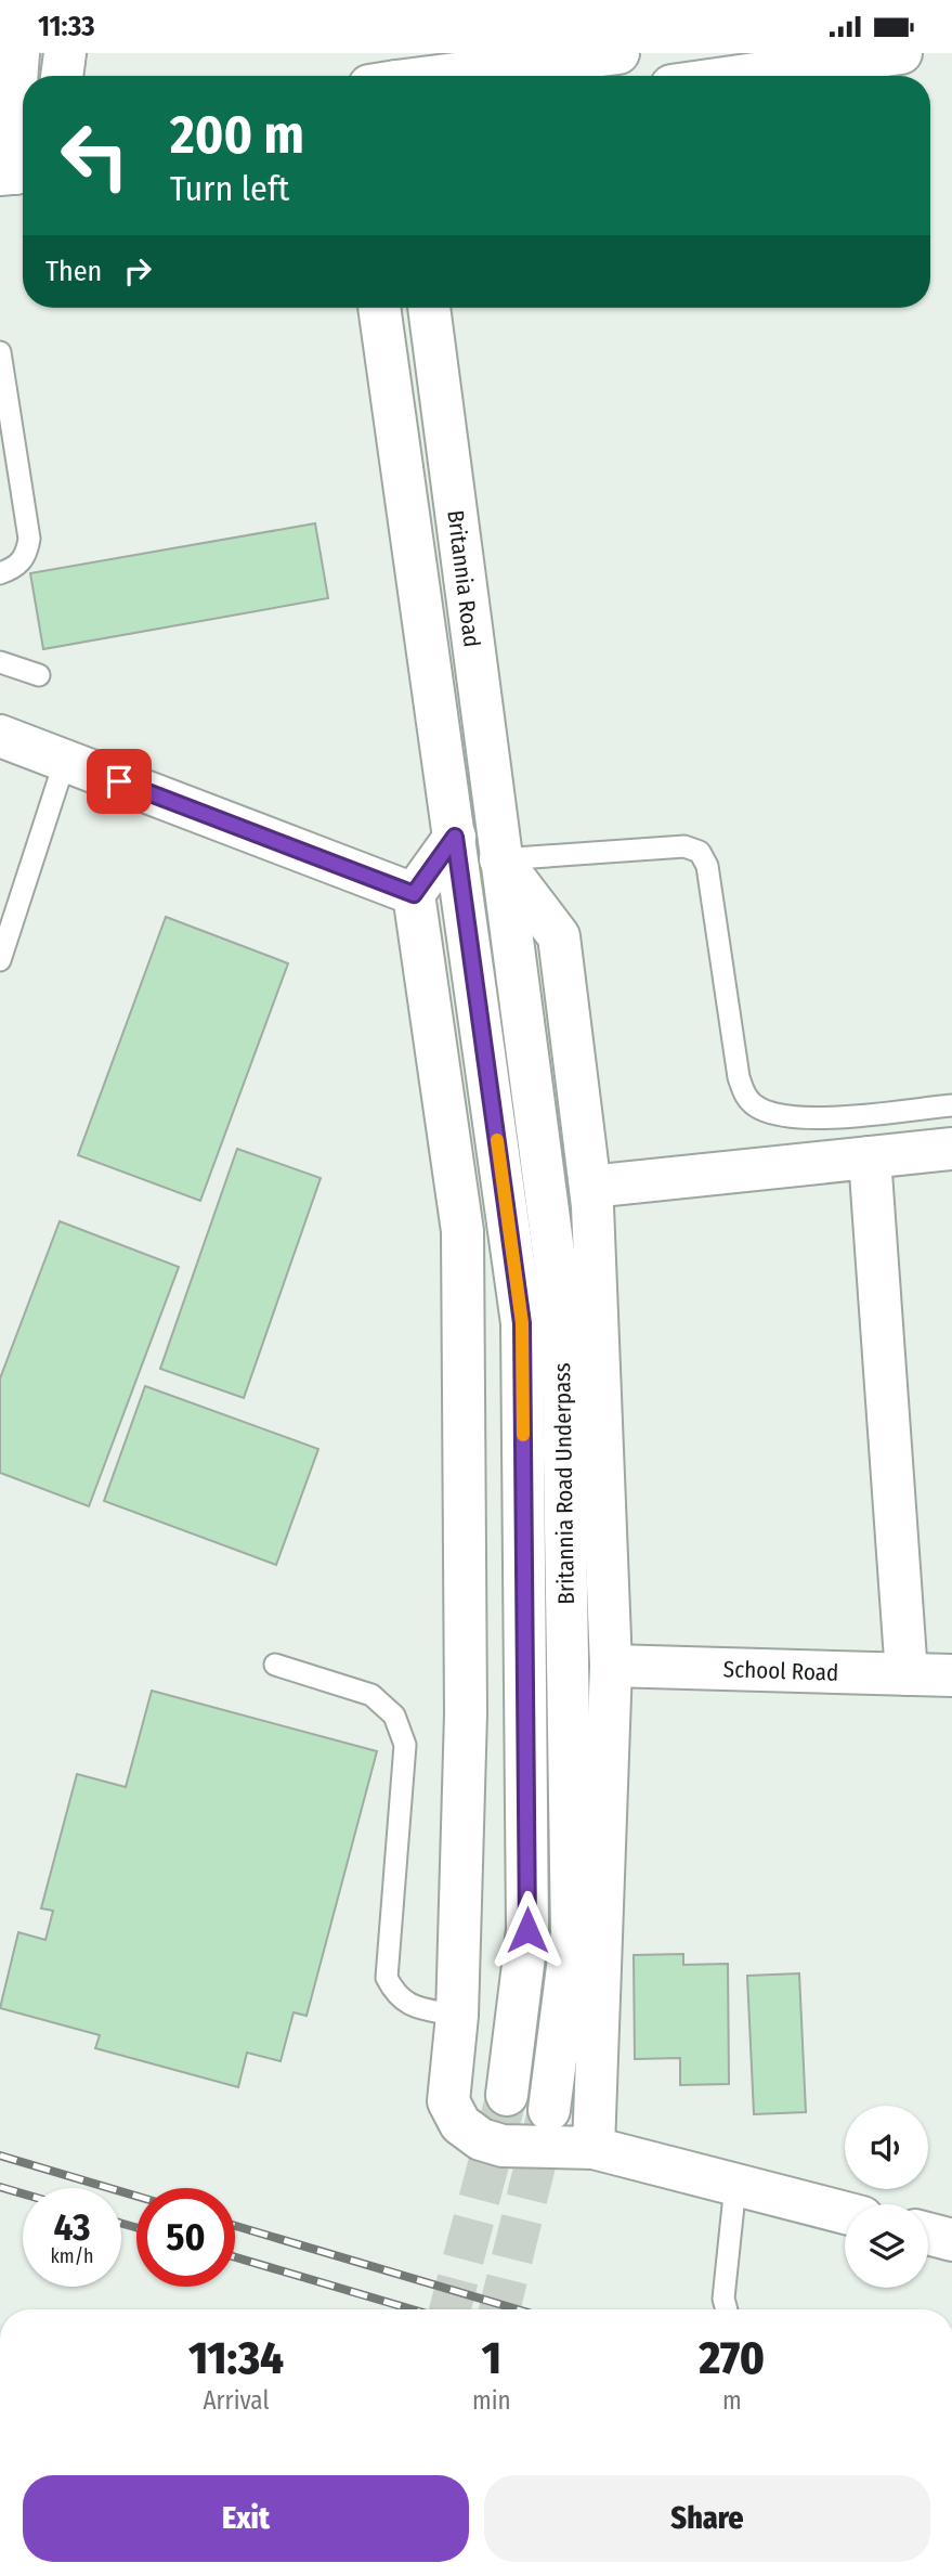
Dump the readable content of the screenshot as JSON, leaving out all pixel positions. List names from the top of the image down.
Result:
{
  "streets": {
    "street": ["Britannia Road", "Britannia Road Underpass", "School Road"]
  },
  "crossings": [
    ["Britannia Road", "Britannia Road Underpass"]
  ],
  "page": {
    "status": "11:33",
    "turn": ["200 m", "Turn left"],
    "then": "Then",
    "speed": "43 km/h",
    "limit": "50",
    "eta": [
      "11:34",
      "Arrival",
      "1",
      "min",
      "270",
      "m"
    ],
    "buttons": ["Exit", "Share"]
  }
}
